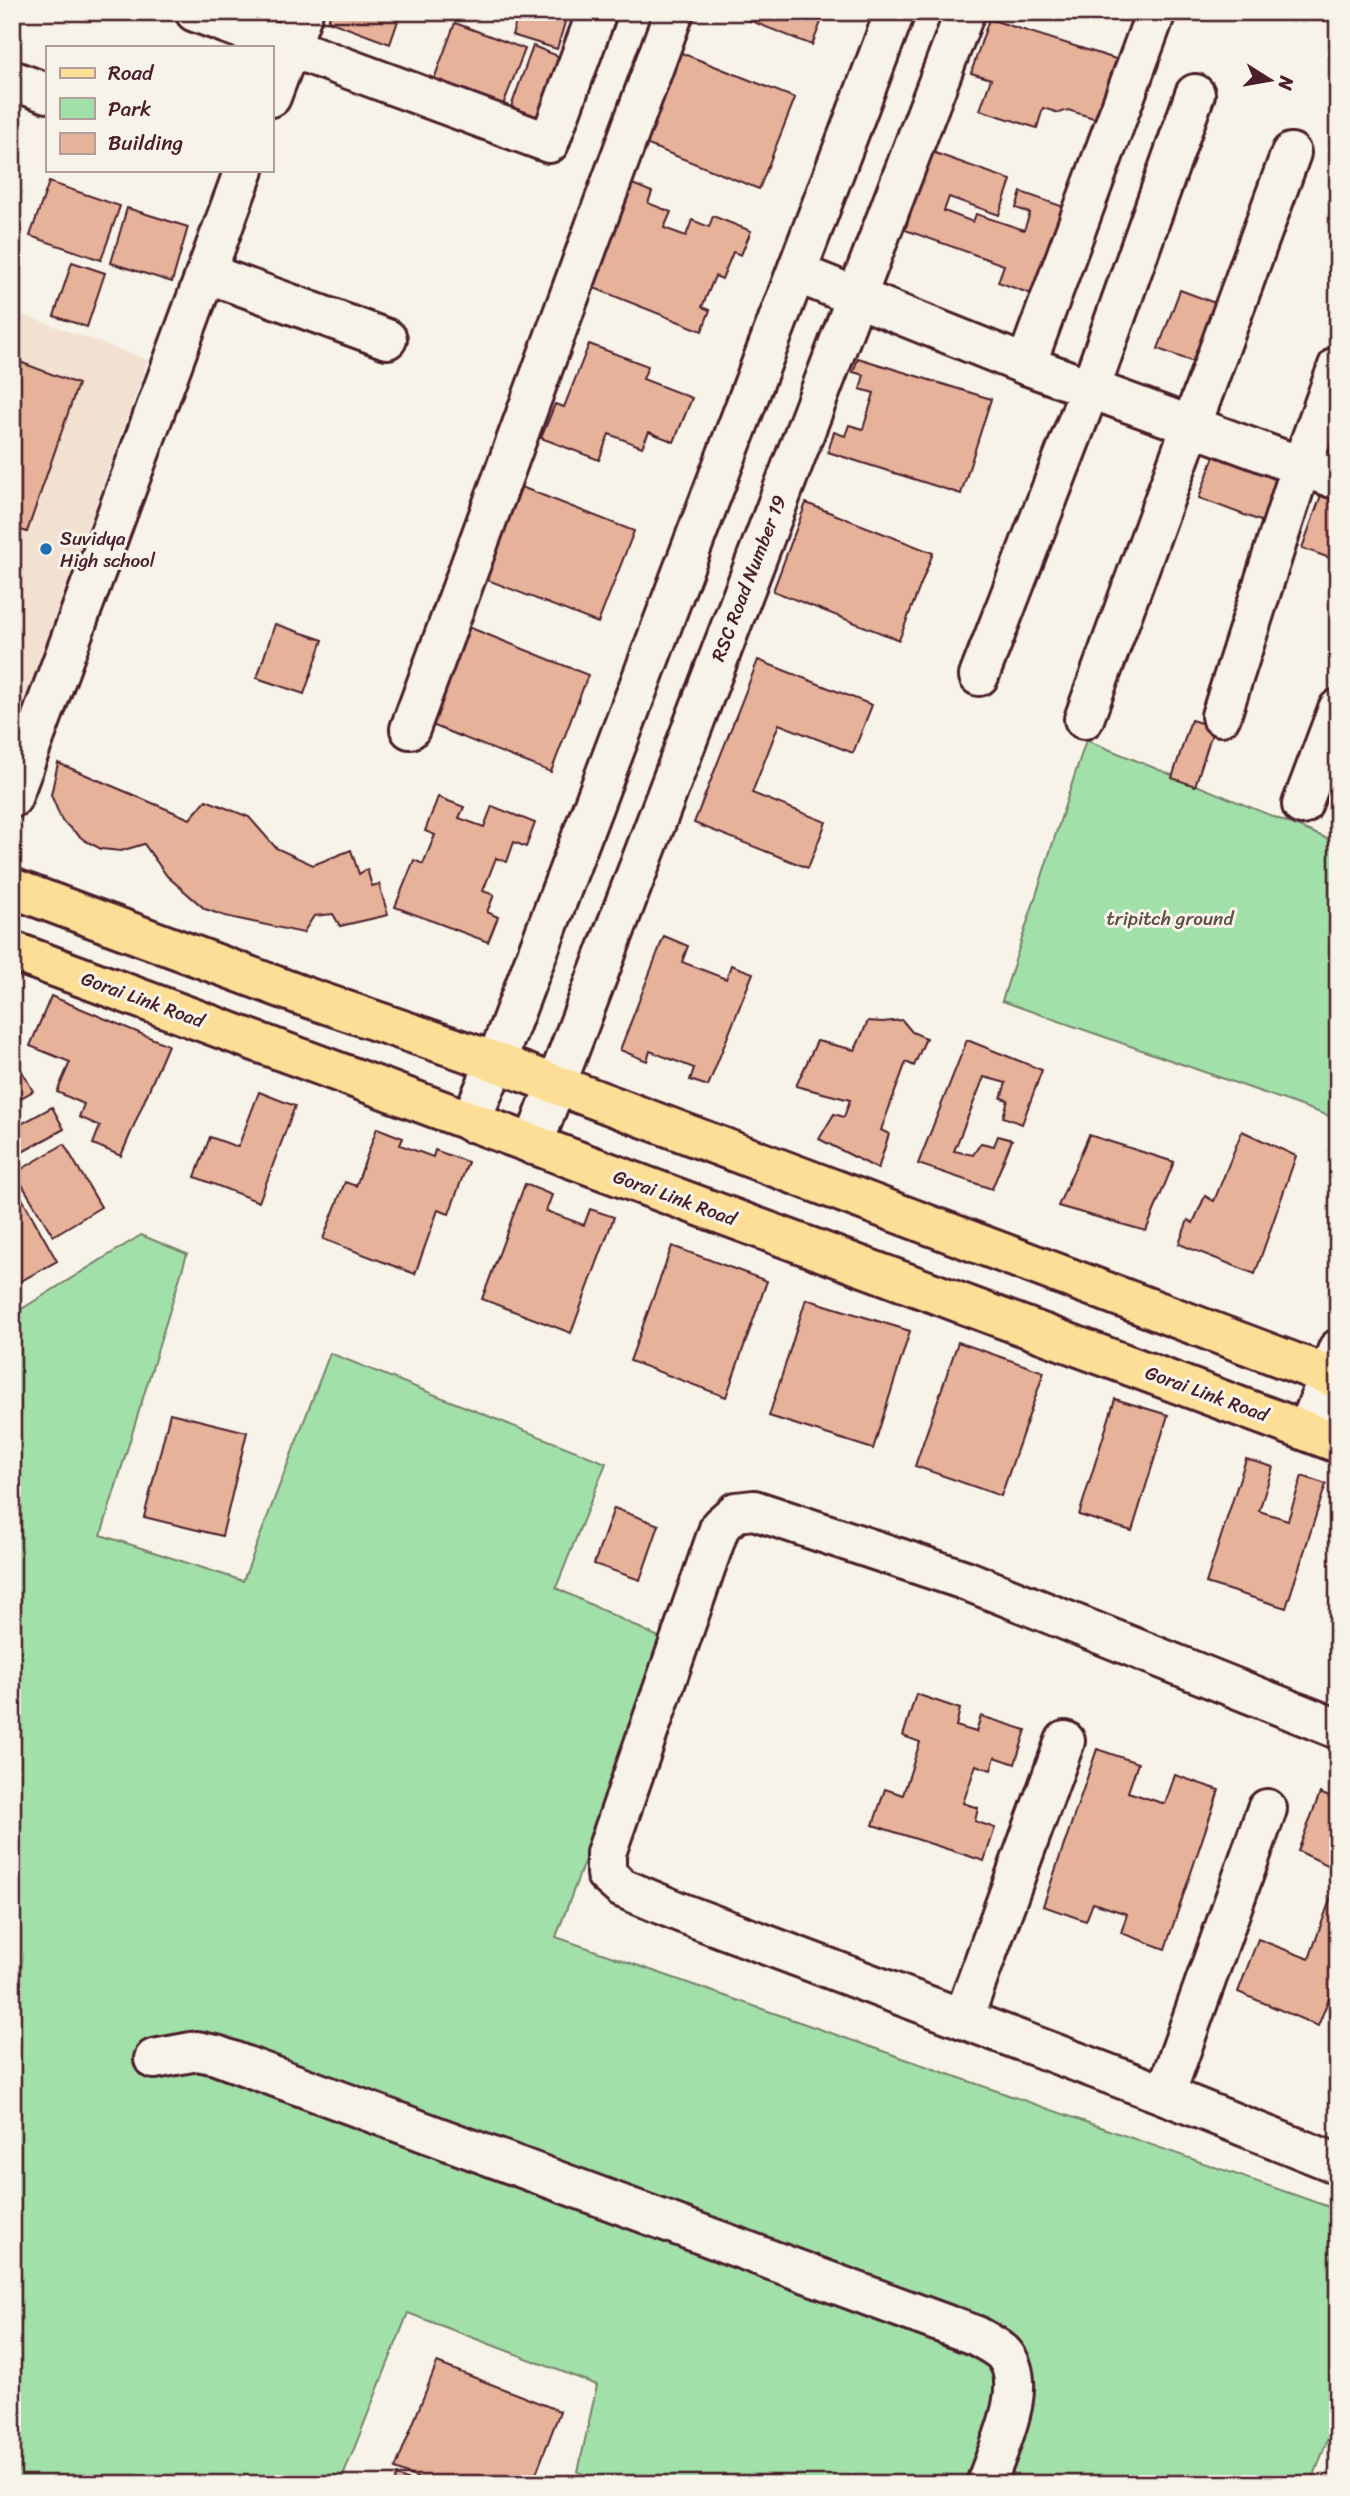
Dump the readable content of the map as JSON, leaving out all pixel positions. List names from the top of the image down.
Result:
{
  "streets": {
    "main road": ["Gorai Link Road"],
    "street": ["RSC Road Number 19"]
  },
  "crossings": [
    ["RSC Road Number 19", "Gorai Link Road"]
  ],
  "parks": ["tripitch ground"],
  "places": ["Suvidya High school"],
  "legend": ["Road", "Park", "Building"],
  "north": "right"
}
